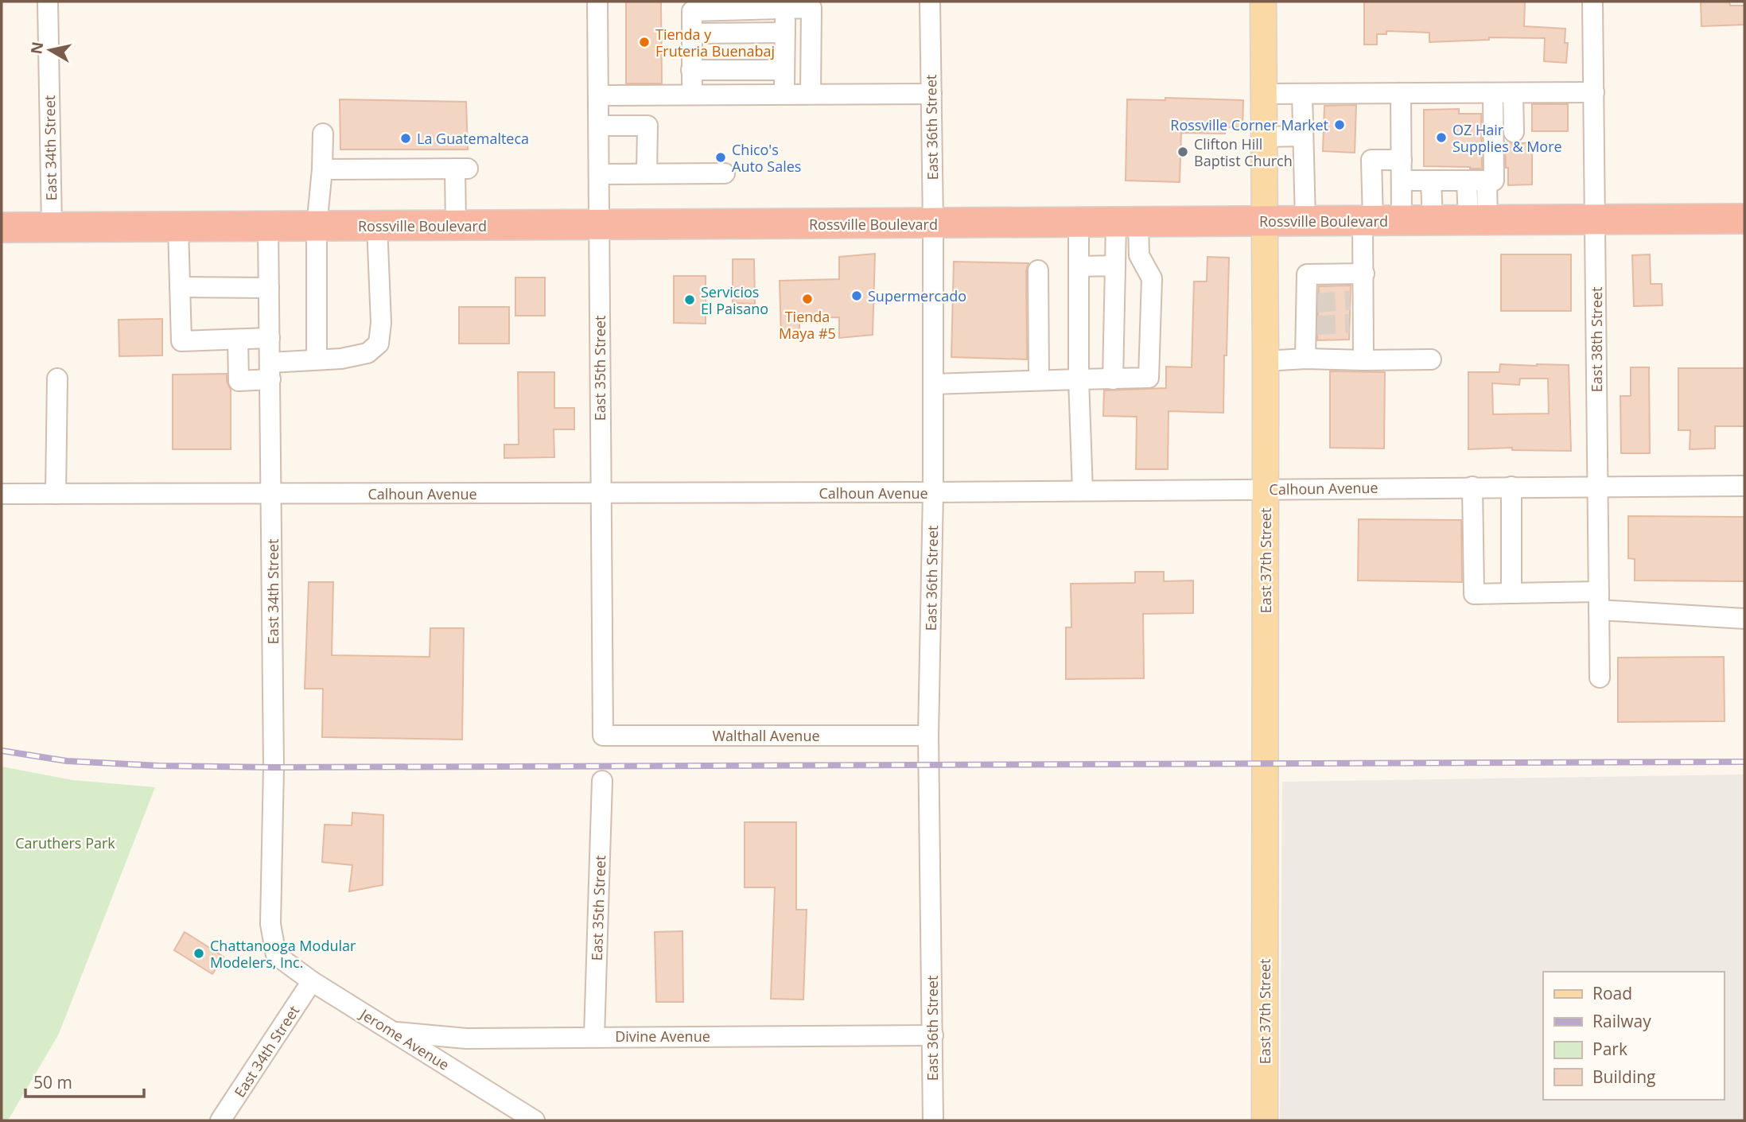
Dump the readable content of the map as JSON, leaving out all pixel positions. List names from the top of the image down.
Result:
{
  "streets": {
    "highway": ["Rossville Boulevard"],
    "main road": ["East 37th Street"],
    "street": [
      "East 36th Street",
      "East 34th Street",
      "East 38th Street",
      "East 35th Street",
      "Calhoun Avenue",
      "Walthall Avenue",
      "Divine Avenue",
      "Jerome Avenue"
    ]
  },
  "crossings": [
    ["East 36th Street", "Rossville Boulevard"],
    ["East 36th Street", "Calhoun Avenue"],
    ["East 36th Street", "Walthall Avenue"],
    ["East 36th Street", "Divine Avenue"],
    ["East 34th Street", "Rossville Boulevard"],
    ["East 34th Street", "Calhoun Avenue"],
    ["East 34th Street", "Jerome Avenue"],
    ["Rossville Boulevard", "East 38th Street"],
    ["Rossville Boulevard", "East 35th Street"],
    ["Rossville Boulevard", "East 37th Street"],
    ["East 38th Street", "Calhoun Avenue"],
    ["East 35th Street", "Calhoun Avenue"],
    ["East 35th Street", "Walthall Avenue"],
    ["East 35th Street", "Divine Avenue"],
    ["Calhoun Avenue", "East 37th Street"],
    ["Divine Avenue", "Jerome Avenue"]
  ],
  "parks": ["Caruthers Park"],
  "places": [
    "Tienda y Fruteria Buenabaj",
    "Rossville Corner Market",
    "OZ Hair Supplies & More",
    "La Guatemalteca",
    "Clifton Hill Baptist Church",
    "Chico's Auto Sales",
    "Supermercado",
    "Tienda Maya #5",
    "Servicios El Paisano",
    "Chattanooga Modular Modelers, Inc."
  ],
  "legend": [
    "Road",
    "Railway",
    "Park",
    "Building"
  ],
  "scale_bar": "50 m",
  "north": "left"
}
